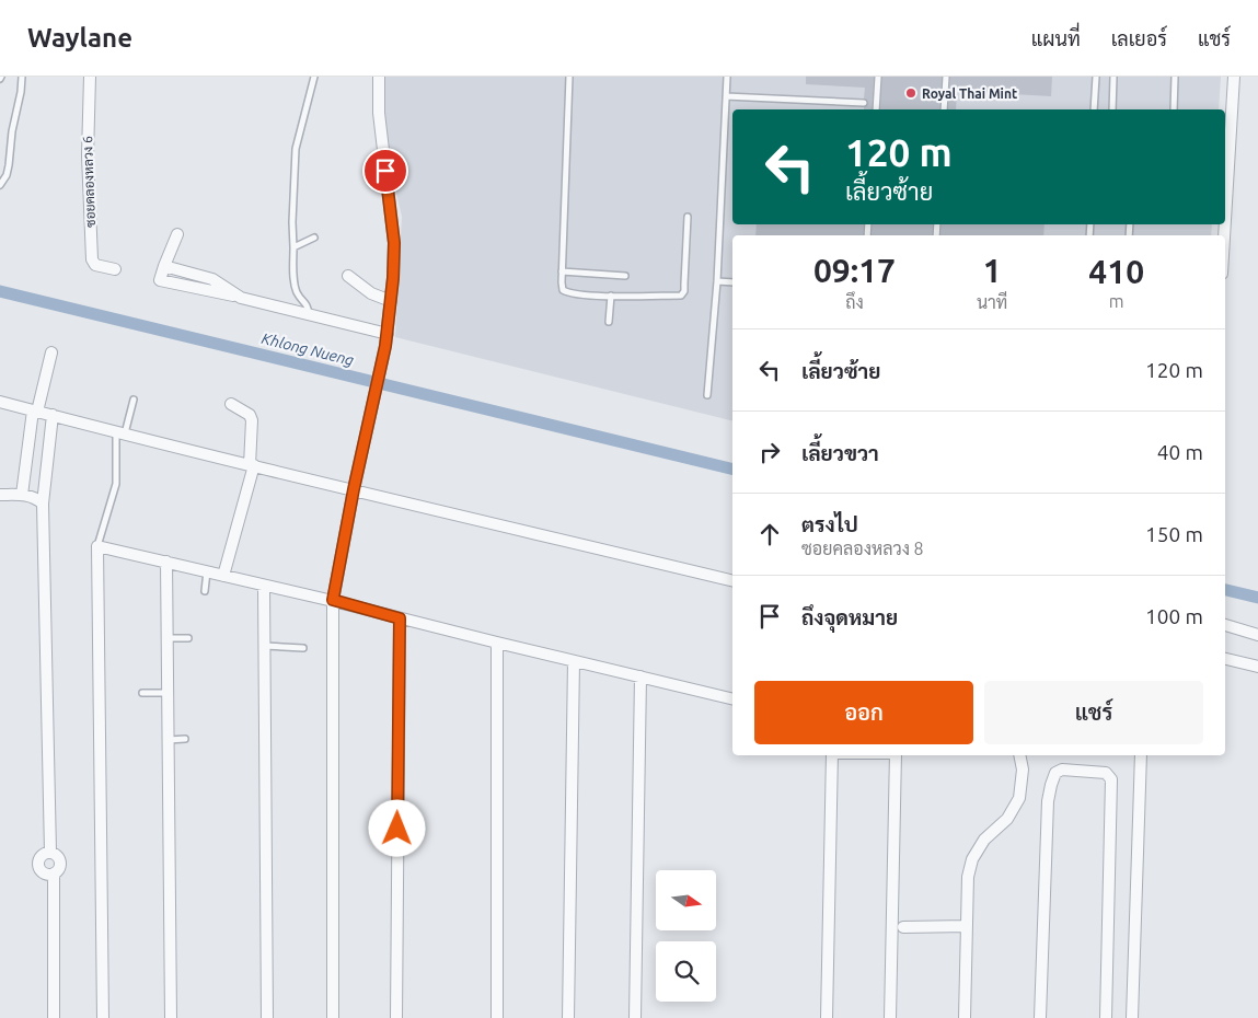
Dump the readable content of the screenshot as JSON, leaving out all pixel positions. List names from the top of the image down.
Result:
{
  "streets": {
    "street": ["ซอยคลองหลวง 6"]
  },
  "water": ["Khlong Nueng"],
  "places": ["Royal Thai Mint"],
  "north": "right",
  "page": {
    "header": "Waylane",
    "nav": ["แผนที่", "เลเยอร์", "แชร์"],
    "turn": ["120 m", "เลี้ยวซ้าย"],
    "eta": [
      "09:17",
      "ถึง",
      "1",
      "นาที",
      "410",
      "m"
    ],
    "list": [
      {
        "name": "เลี้ยวซ้าย",
        "value": "120 m"
      },
      {
        "name": "เลี้ยวขวา",
        "value": "40 m"
      },
      {
        "name": "ตรงไป",
        "note": "ซอยคลองหลวง 8",
        "value": "150 m"
      },
      {
        "name": "ถึงจุดหมาย",
        "value": "100 m"
      }
    ],
    "buttons": ["ออก", "แชร์"]
  }
}
